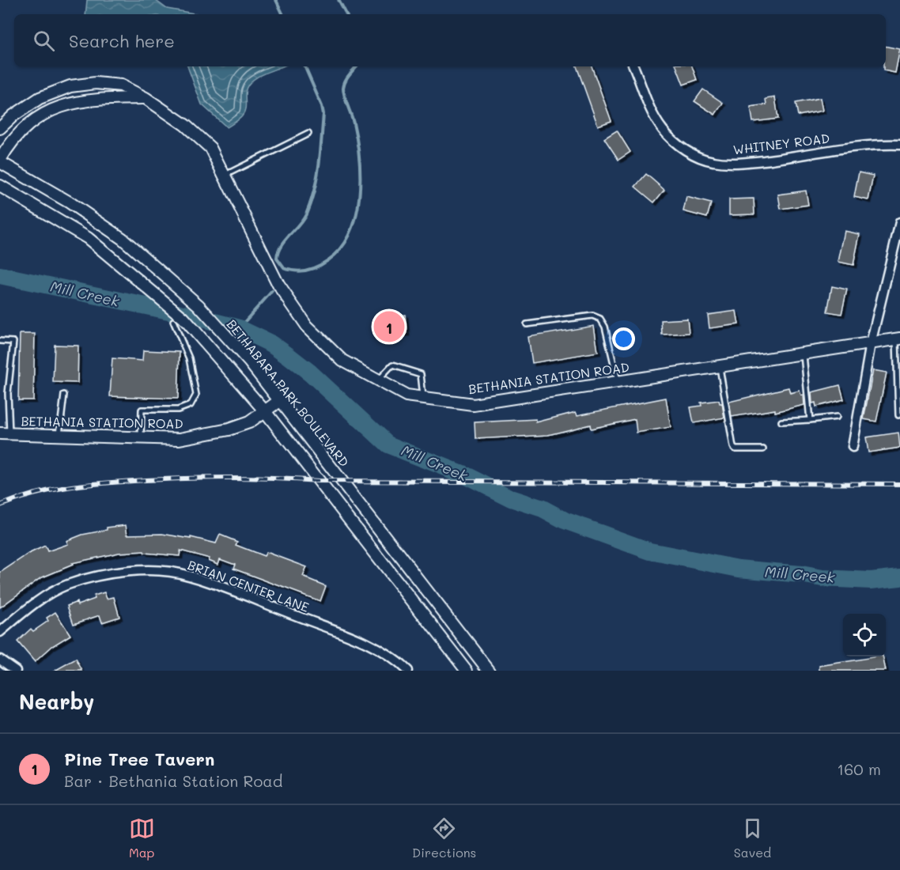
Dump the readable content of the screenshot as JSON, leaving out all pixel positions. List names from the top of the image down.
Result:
{
  "streets": {
    "street": [
      "WHITNEY ROAD",
      "BETHANIA STATION ROAD",
      "BETHABARA PARK BOULEVARD",
      "BRIAN CENTER LANE"
    ]
  },
  "crossings": [
    ["BETHANIA STATION ROAD", "BETHABARA PARK BOULEVARD"]
  ],
  "water": ["Mill Creek"],
  "page": {
    "search": "Search here",
    "pins": "1",
    "heading": "Nearby",
    "list": [
      {
        "mark": "1",
        "name": "Pine Tree Tavern",
        "note": "Bar · Bethania Station Road",
        "value": "160 m"
      }
    ],
    "nav": ["Map", "Directions", "Saved"]
  }
}
